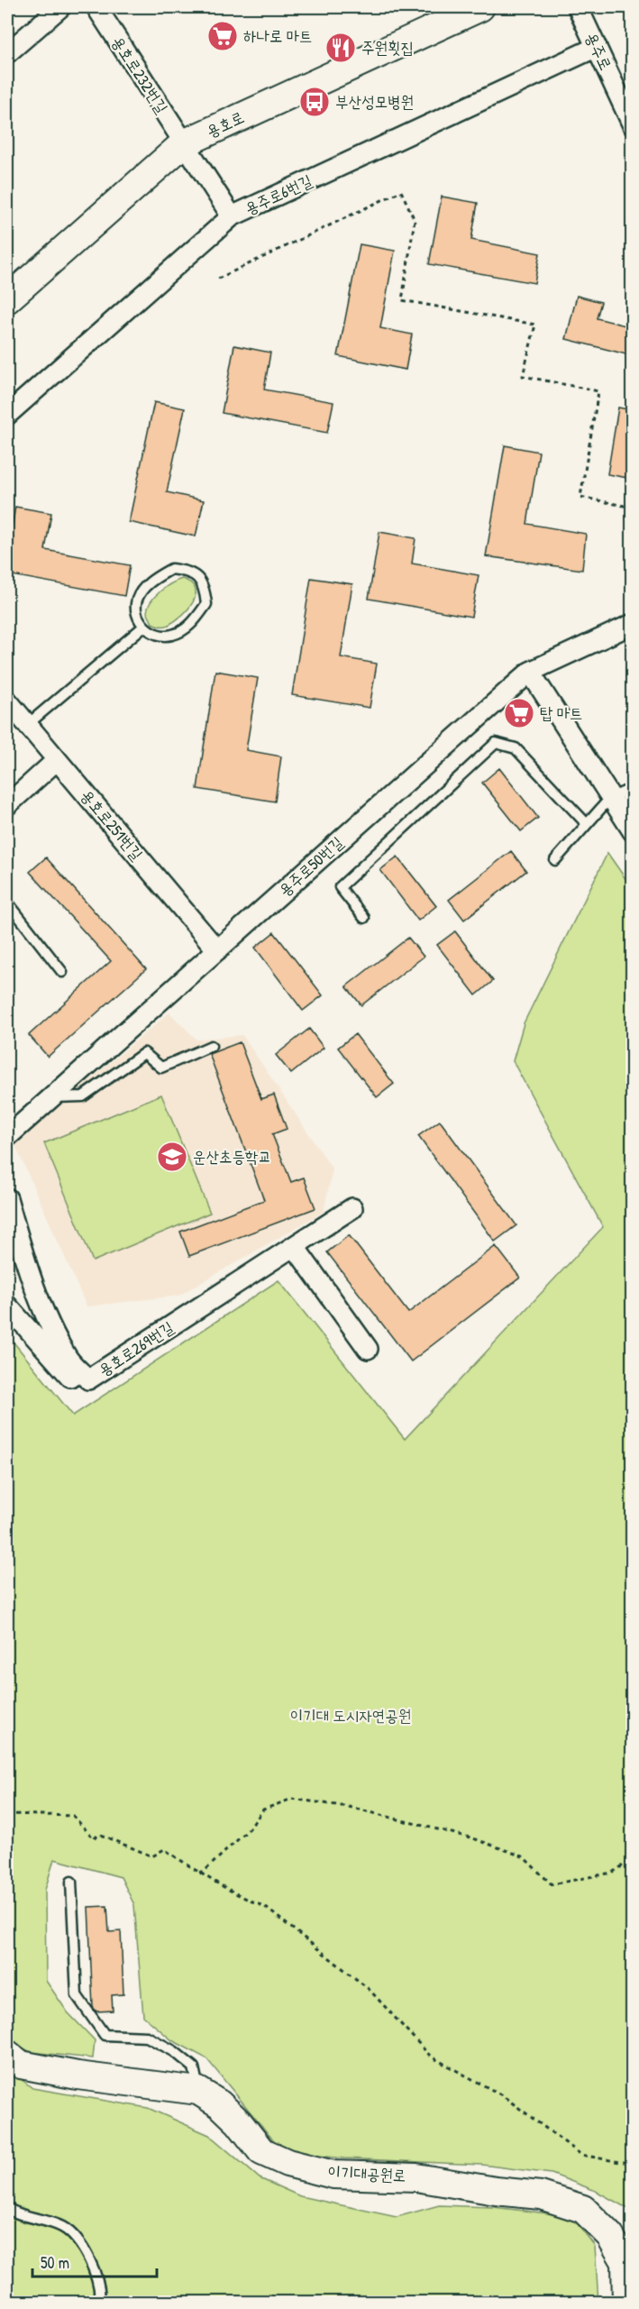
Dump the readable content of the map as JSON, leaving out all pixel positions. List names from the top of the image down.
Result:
{
  "streets": {
    "street": [
      "용주로",
      "용호로232번길",
      "용호로",
      "용주로6번길",
      "용호로251번길",
      "용주로50번길",
      "용호로269번길",
      "이기대공원로"
    ]
  },
  "crossings": [
    ["용주로", "용주로6번길"],
    ["용호로232번길", "용호로"],
    ["용호로232번길", "용주로6번길"],
    ["용호로251번길", "용주로50번길"]
  ],
  "parks": ["이기대 도시자연공원"],
  "places": {
    "supermarket": ["하나로 마트", "탑 마트"],
    "restaurant": ["주원횟집"],
    "bus stop": ["부산성모병원"],
    "school or university": ["운산초등학교"]
  },
  "scale_bar": "50 m"
}
